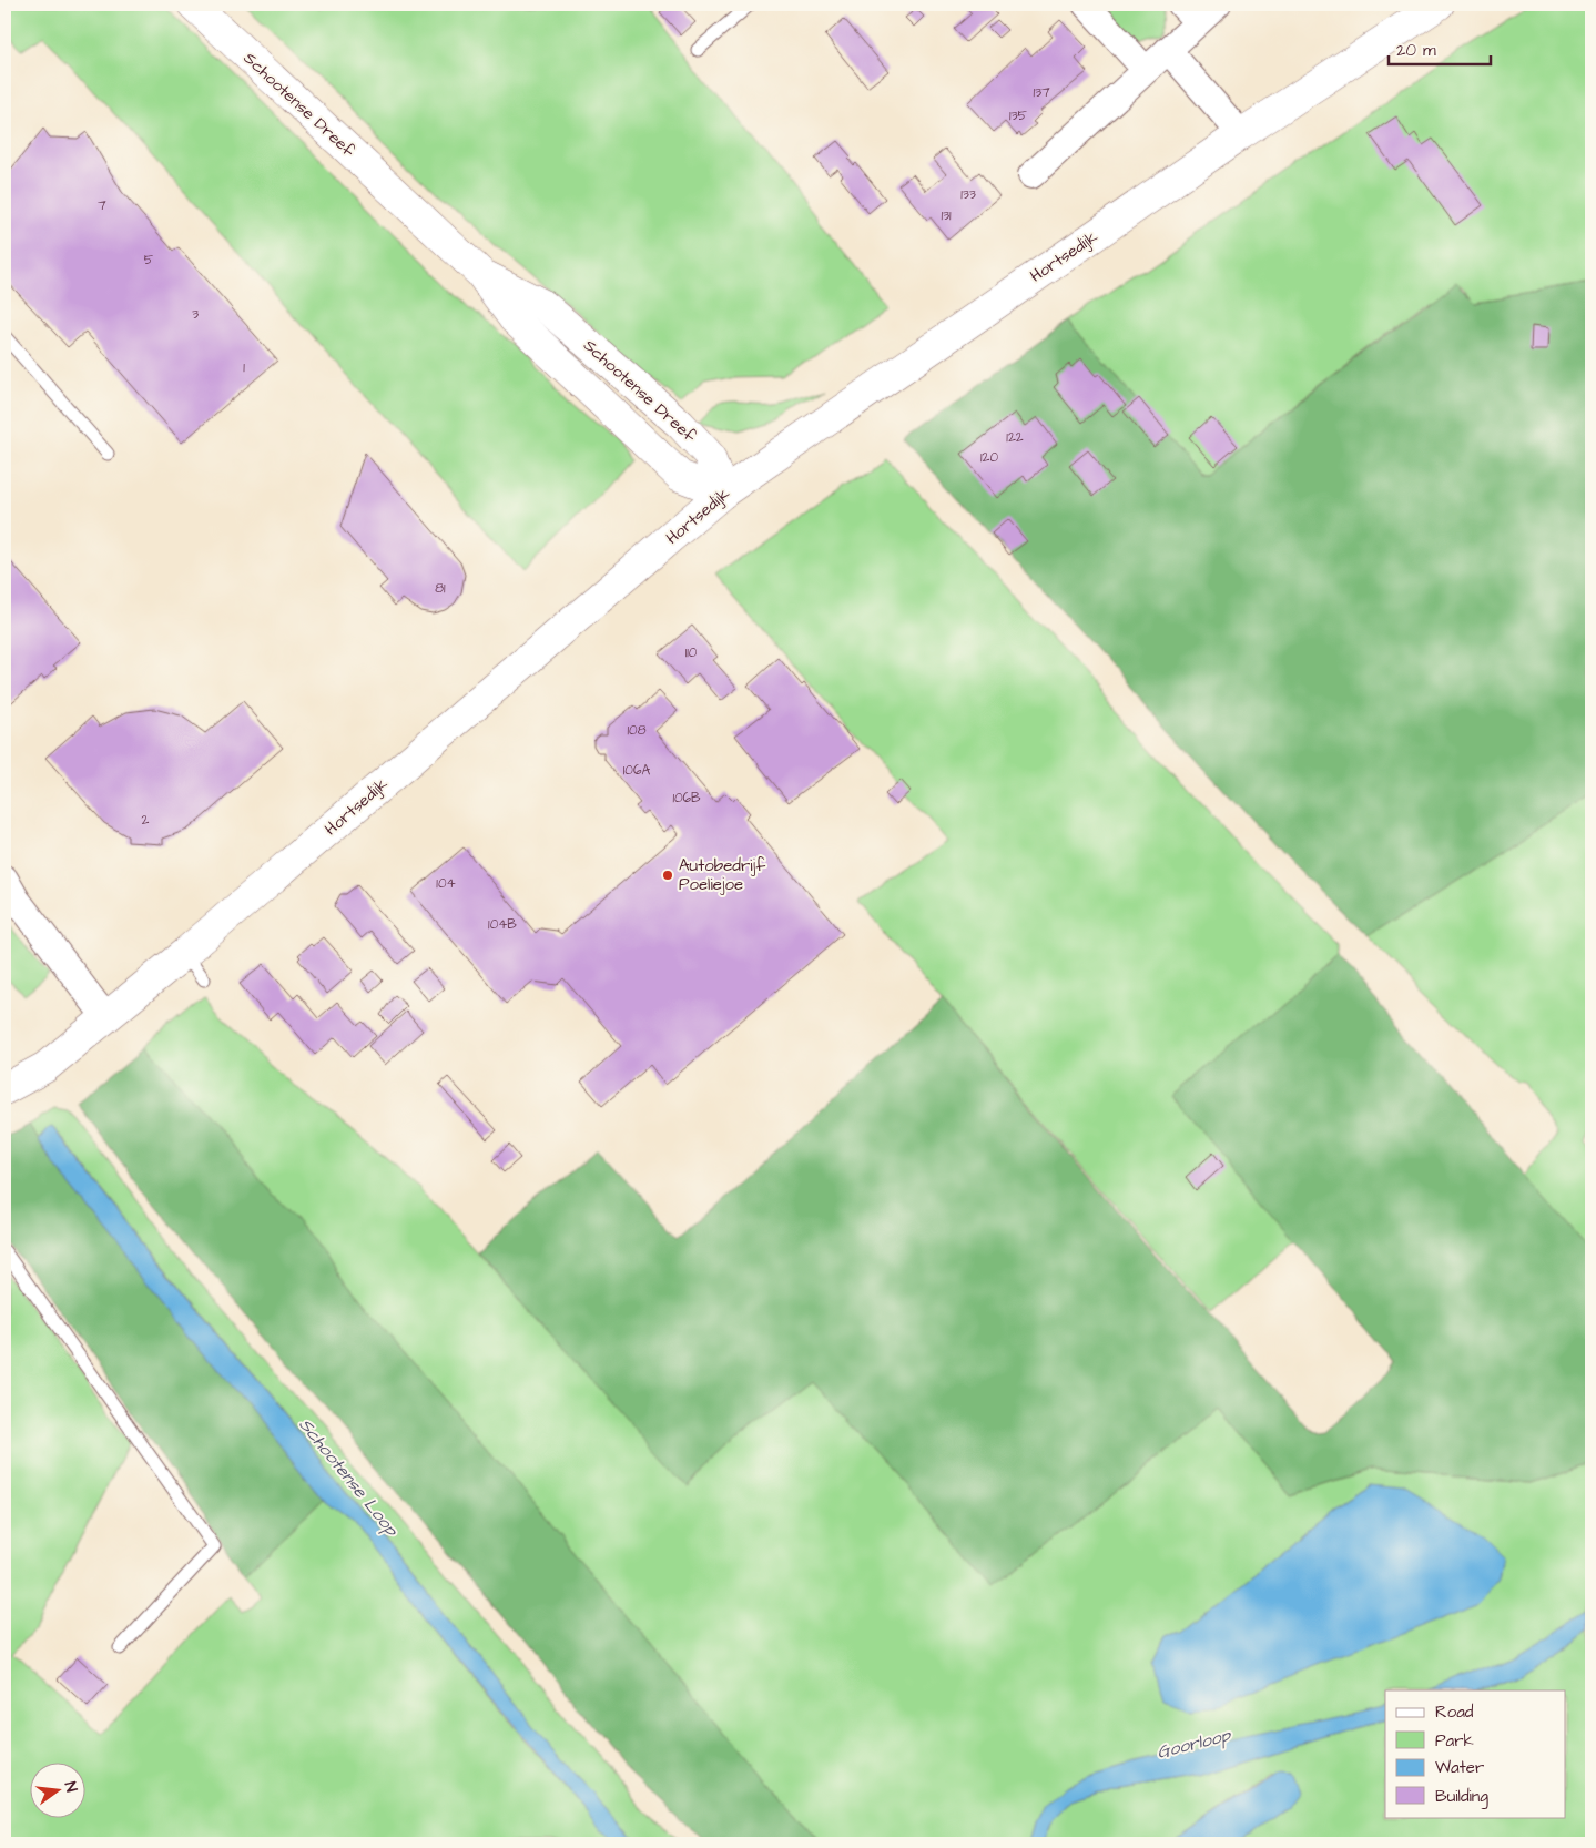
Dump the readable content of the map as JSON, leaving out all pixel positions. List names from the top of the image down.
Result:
{
  "streets": {
    "street": ["Schootense Dreef", "Hortsedijk"]
  },
  "crossings": [
    ["Schootense Dreef", "Hortsedijk"]
  ],
  "water": ["Schootense Loop", "Goorloop"],
  "places": ["Autobedrijf Poeliejoe"],
  "house_numbers": [
    "137",
    "135",
    "133",
    "7",
    "131",
    "5",
    "3",
    "1",
    "122",
    "120",
    "81",
    "110",
    "108",
    "106A",
    "106B",
    "2",
    "104",
    "104B"
  ],
  "legend": [
    "Road",
    "Park",
    "Water",
    "Building"
  ],
  "scale_bar": "20 m",
  "north": "right"
}
